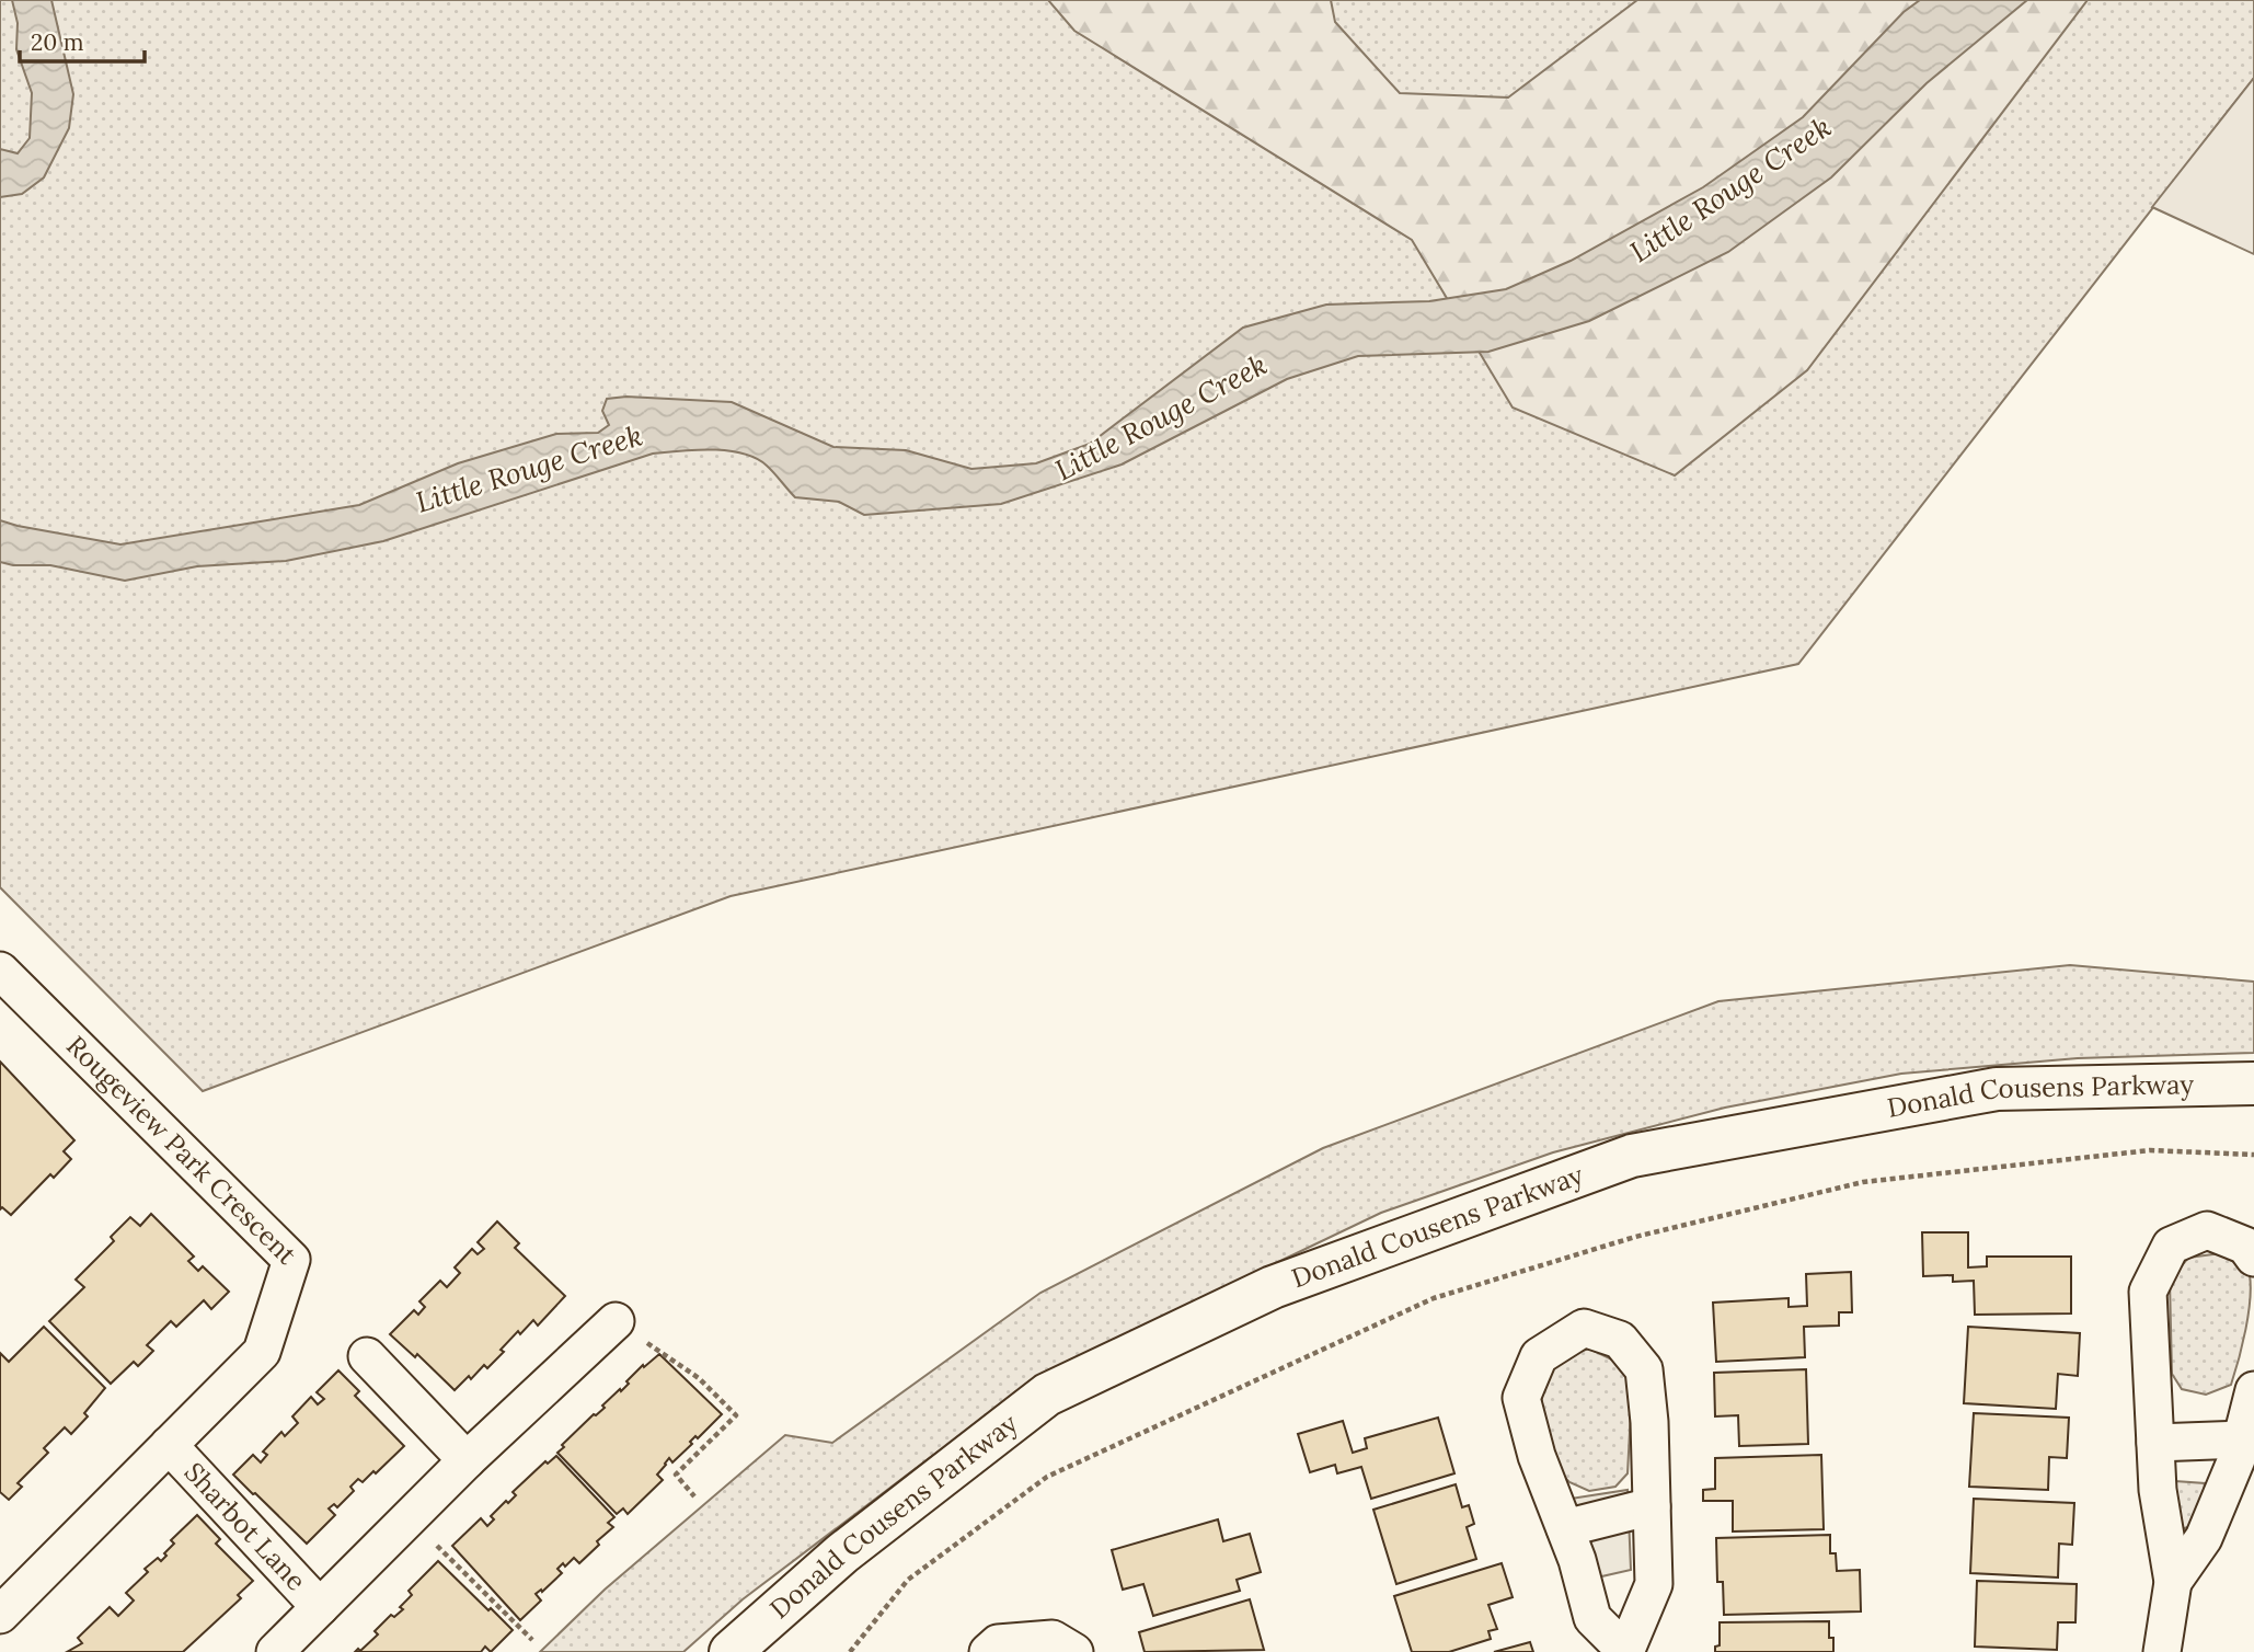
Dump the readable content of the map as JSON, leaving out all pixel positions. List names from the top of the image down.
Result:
{
  "streets": {
    "main road": ["Donald Cousens Parkway"],
    "street": ["Rougeview Park Crescent", "Sharbot Lane"]
  },
  "crossings": [
    ["Rougeview Park Crescent", "Sharbot Lane"]
  ],
  "water": ["Little Rouge Creek"],
  "scale_bar": "20 m"
}
